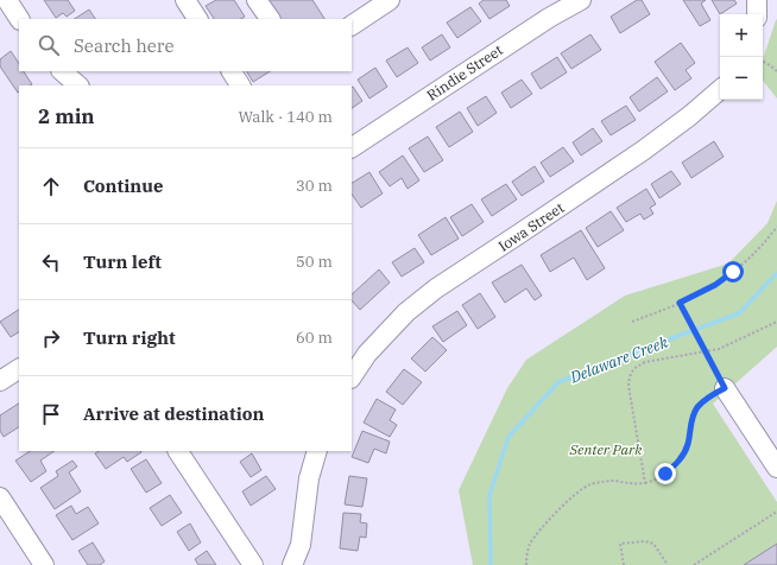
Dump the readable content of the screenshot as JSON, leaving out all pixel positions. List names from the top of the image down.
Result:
{
  "streets": {
    "street": ["Rindie Street", "Iowa Street"]
  },
  "water": ["Delaware Creek"],
  "parks": ["Senter Park"],
  "page": {
    "map_buttons": ["+", "−"],
    "search": "Search here",
    "heading": ["2 min", "Walk · 140 m"],
    "list": [
      ["Continue", "30 m"],
      ["Turn left", "50 m"],
      ["Turn right", "60 m"],
      "Arrive at destination"
    ]
  }
}
